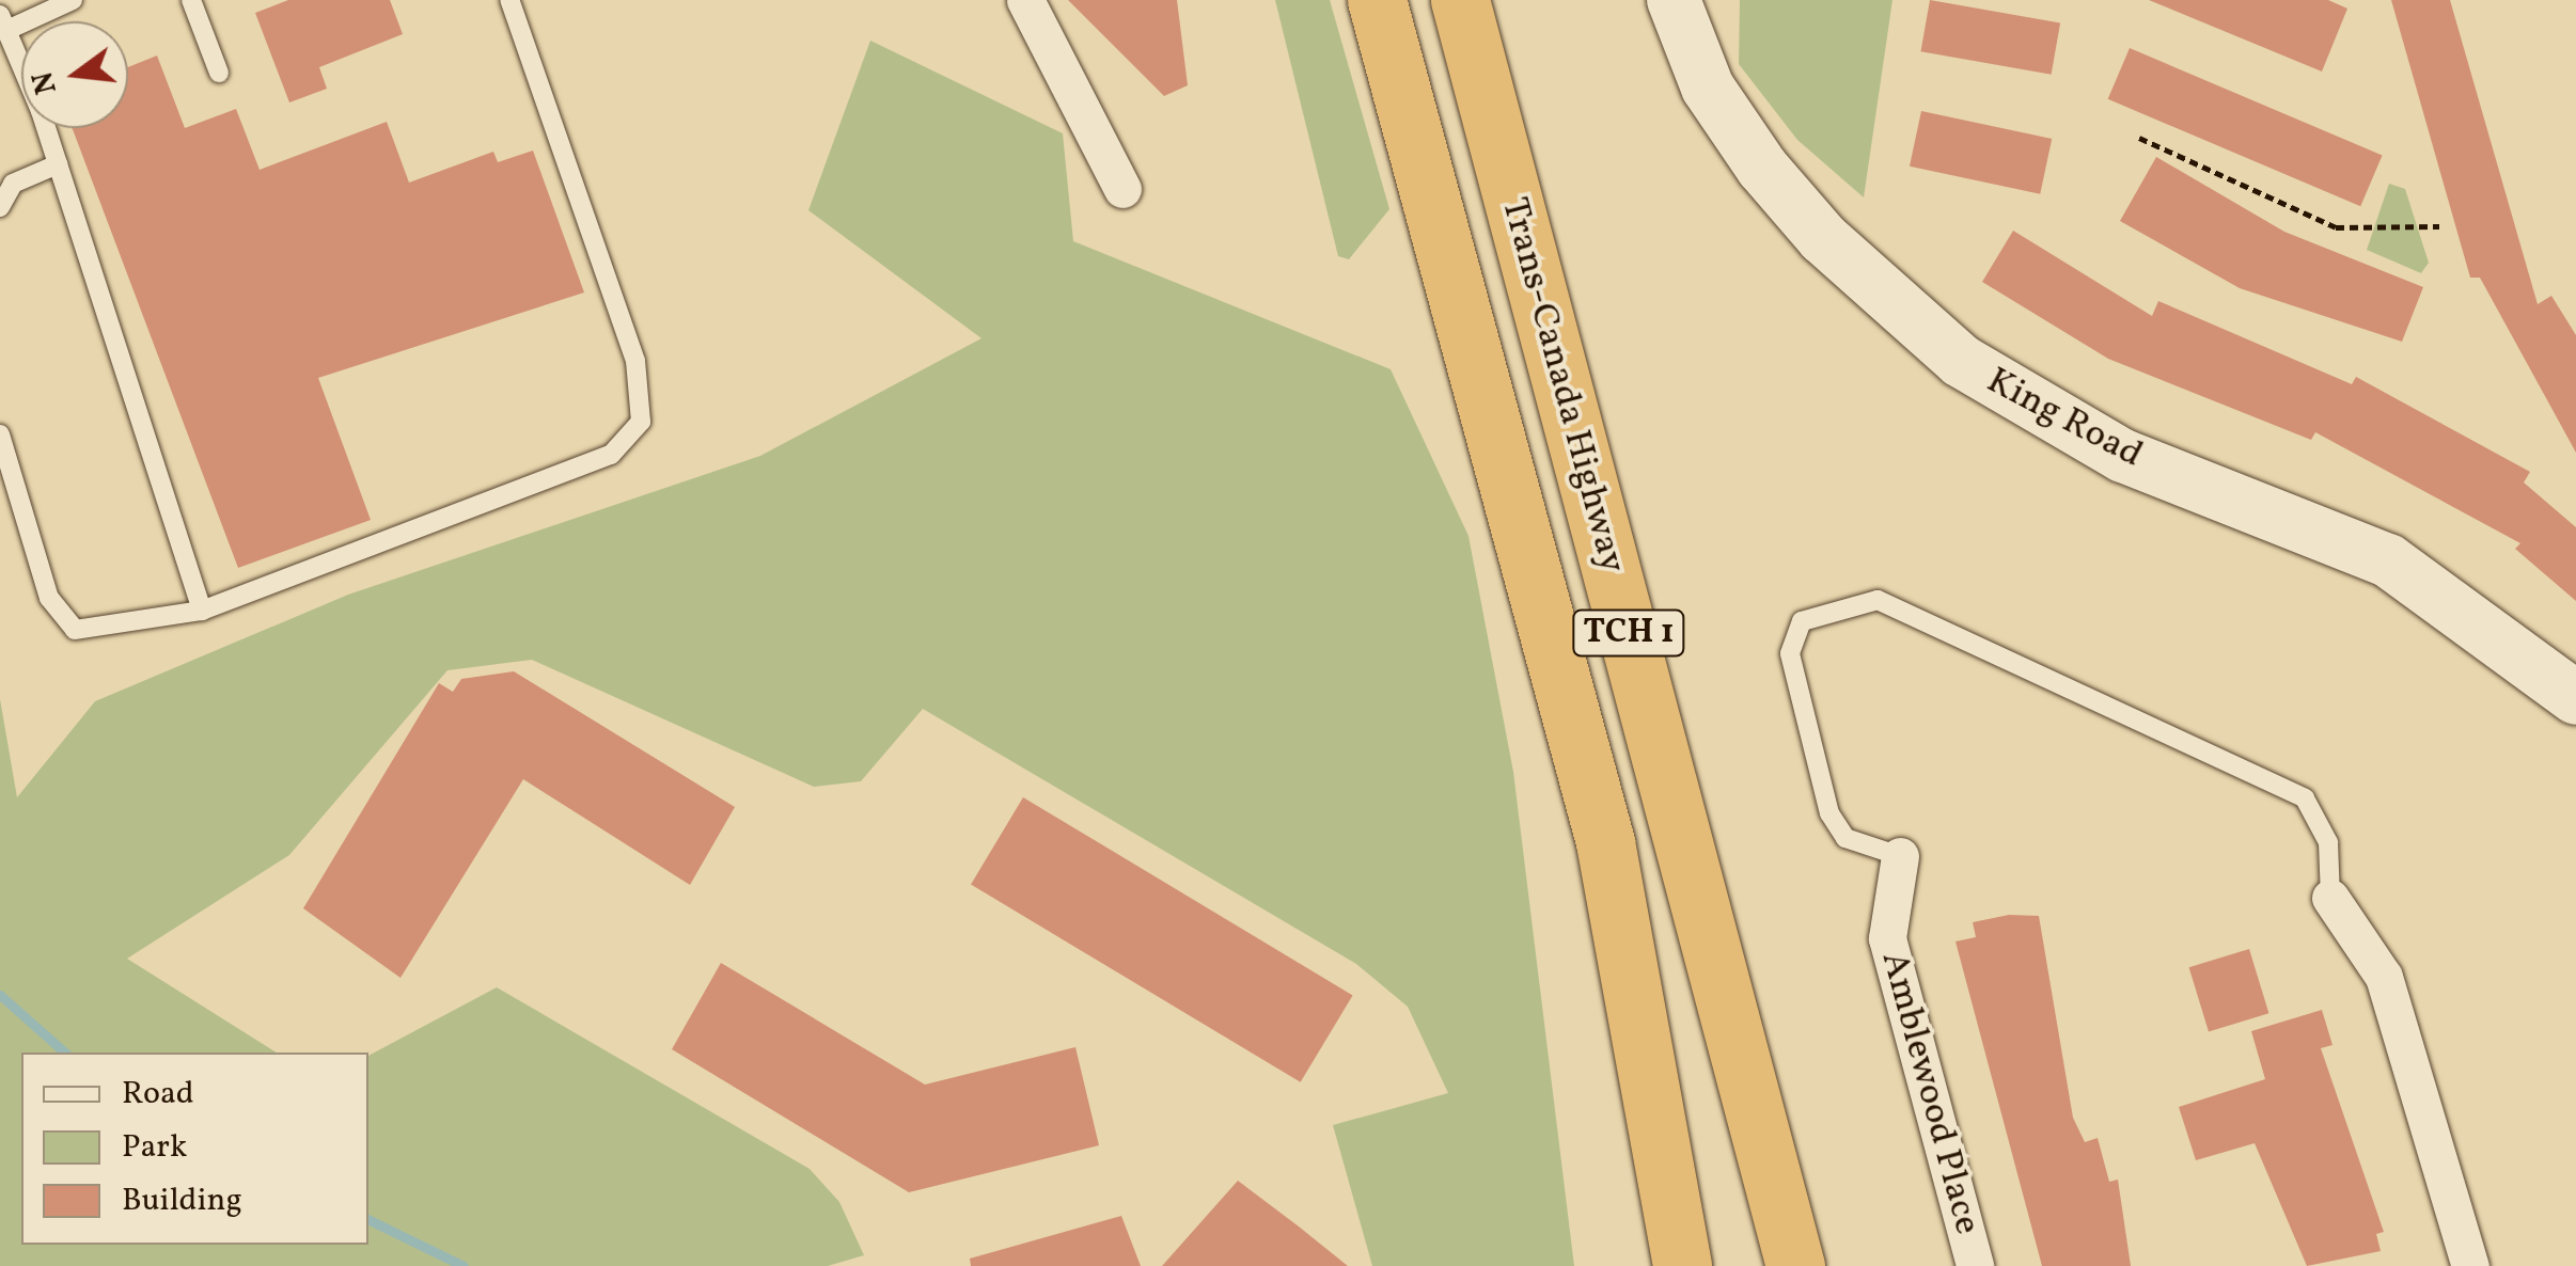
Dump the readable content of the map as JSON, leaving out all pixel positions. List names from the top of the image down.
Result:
{
  "streets": {
    "highway": ["Trans-Canada Highway", "TCH 1"],
    "street": ["King Road", "Amblewood Place"]
  },
  "legend": ["Road", "Park", "Building"],
  "north": "left"
}
